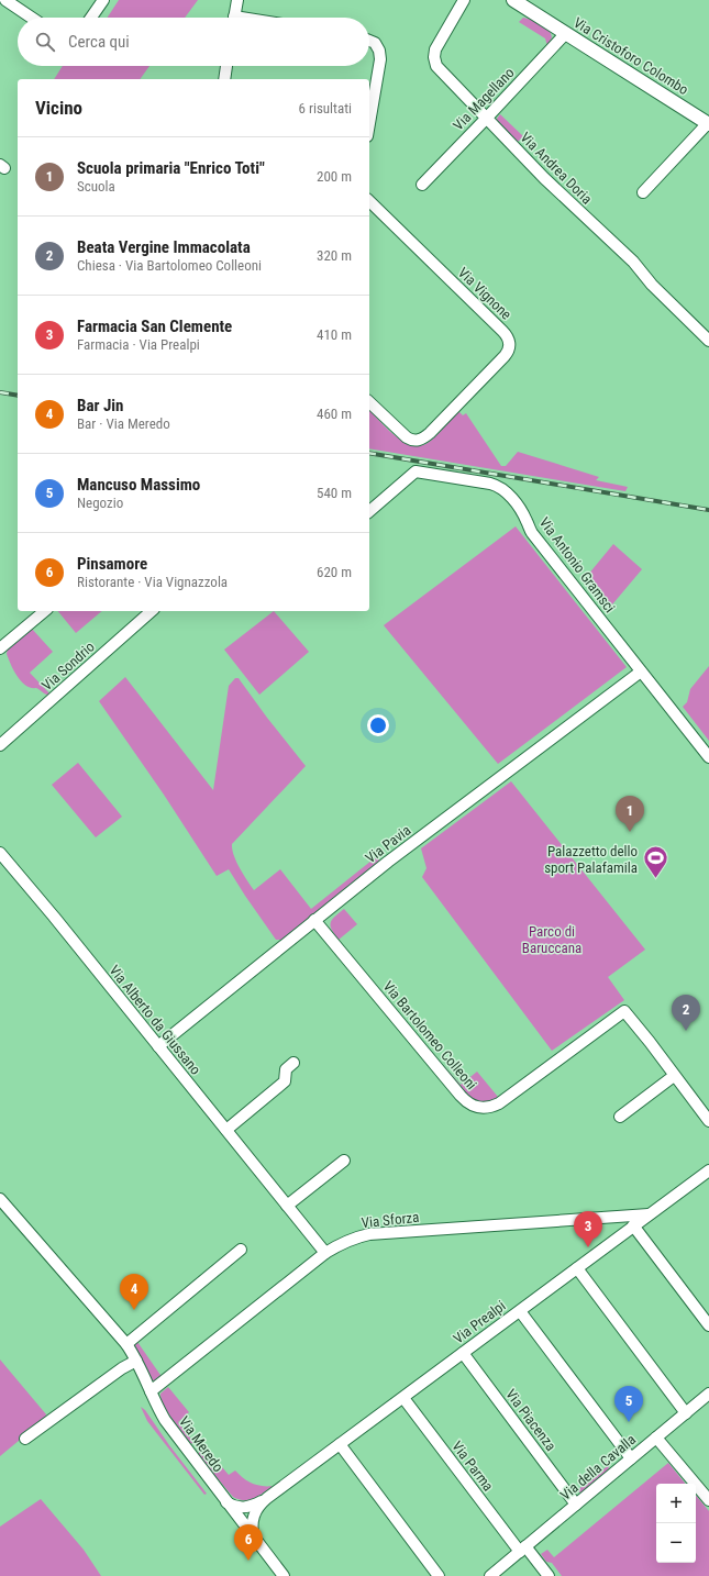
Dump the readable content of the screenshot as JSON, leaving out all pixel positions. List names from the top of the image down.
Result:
{
  "streets": {
    "street": [
      "Via Cristoforo Colombo",
      "Via Magellano",
      "Via Andrea Doria",
      "Via Vignone",
      "Via Antonio Gramsci",
      "Via Sondrio",
      "Via Pavia",
      "Via Alberto da Giussano",
      "Via Bartolomeo Colleoni",
      "Via Sforza",
      "Via Prealpi",
      "Via Piacenza",
      "Via Meredo",
      "Via Parma",
      "Via della Cavalla"
    ]
  },
  "crossings": [
    ["Via Cristoforo Colombo", "Via Magellano"],
    ["Via Magellano", "Via Andrea Doria"],
    ["Via Antonio Gramsci", "Via Pavia"],
    ["Via Pavia", "Via Alberto da Giussano"],
    ["Via Pavia", "Via Bartolomeo Colleoni"],
    ["Via Alberto da Giussano", "Via Sforza"],
    ["Via Sforza", "Via Prealpi"],
    ["Via Sforza", "Via Meredo"],
    ["Via Prealpi", "Via Piacenza"],
    ["Via Prealpi", "Via Meredo"],
    ["Via Prealpi", "Via Parma"],
    ["Via Piacenza", "Via della Cavalla"],
    ["Via Parma", "Via della Cavalla"]
  ],
  "parks": ["Parco di Baruccana"],
  "places": {
    "sports": ["Palazzetto dello sport Palafamila"]
  },
  "page": {
    "search": "Cerca qui",
    "heading": ["Vicino", "6 risultati"],
    "list": [
      {
        "mark": "1",
        "name": "Scuola primaria \"Enrico Toti\"",
        "note": "Scuola",
        "value": "200 m"
      },
      {
        "mark": "2",
        "name": "Beata Vergine Immacolata",
        "note": "Chiesa · Via Bartolomeo Colleoni",
        "value": "320 m"
      },
      {
        "mark": "3",
        "name": "Farmacia San Clemente",
        "note": "Farmacia · Via Prealpi",
        "value": "410 m"
      },
      {
        "mark": "4",
        "name": "Bar Jin",
        "note": "Bar · Via Meredo",
        "value": "460 m"
      },
      {
        "mark": "5",
        "name": "Mancuso Massimo",
        "note": "Negozio",
        "value": "540 m"
      },
      {
        "mark": "6",
        "name": "Pinsamore",
        "note": "Ristorante · Via Vignazzola",
        "value": "620 m"
      }
    ],
    "pins": [
      "1",
      "2",
      "3",
      "4",
      "5",
      "6"
    ],
    "map_buttons": ["+", "−"]
  }
}
